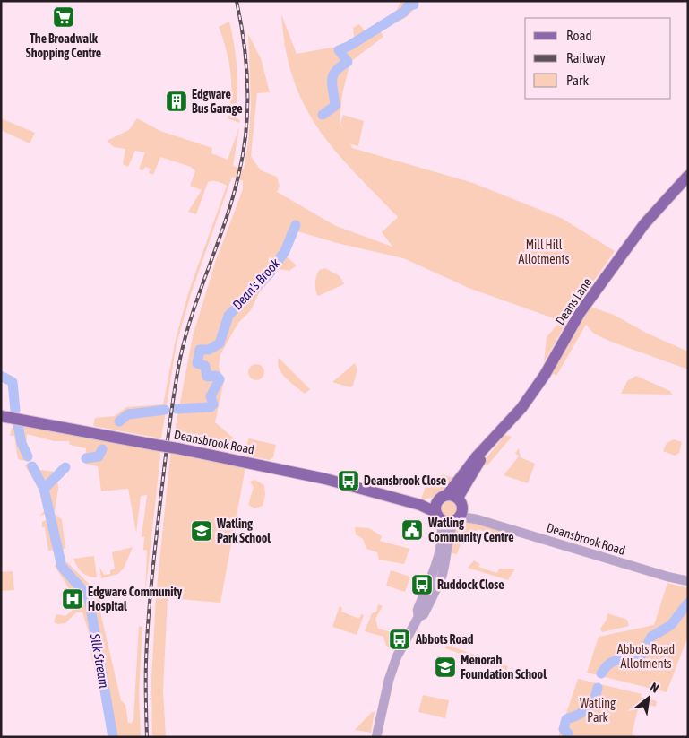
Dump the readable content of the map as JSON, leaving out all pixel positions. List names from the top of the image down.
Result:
{
  "streets": {
    "main road": ["Deans Lane", "Deansbrook Road"]
  },
  "crossings": [
    ["Deans Lane", "Deansbrook Road"]
  ],
  "water": ["Dean's Brook", "Silk Stream"],
  "parks": ["Mill Hill Allotments", "Abbots Road Allotments", "Watling Park"],
  "places": {
    "supermarket": ["The Broadwalk Shopping Centre"],
    "building": ["Edgware Bus Garage"],
    "bus stop": ["Deansbrook Close", "Ruddock Close", "Abbots Road"],
    "public building": ["Watling Community Centre"],
    "school or university": ["Watling Park School", "Menorah Foundation School"],
    "hospital": ["Edgware Community Hospital"]
  },
  "legend": ["Road", "Railway", "Park"],
  "north": "top right"
}
